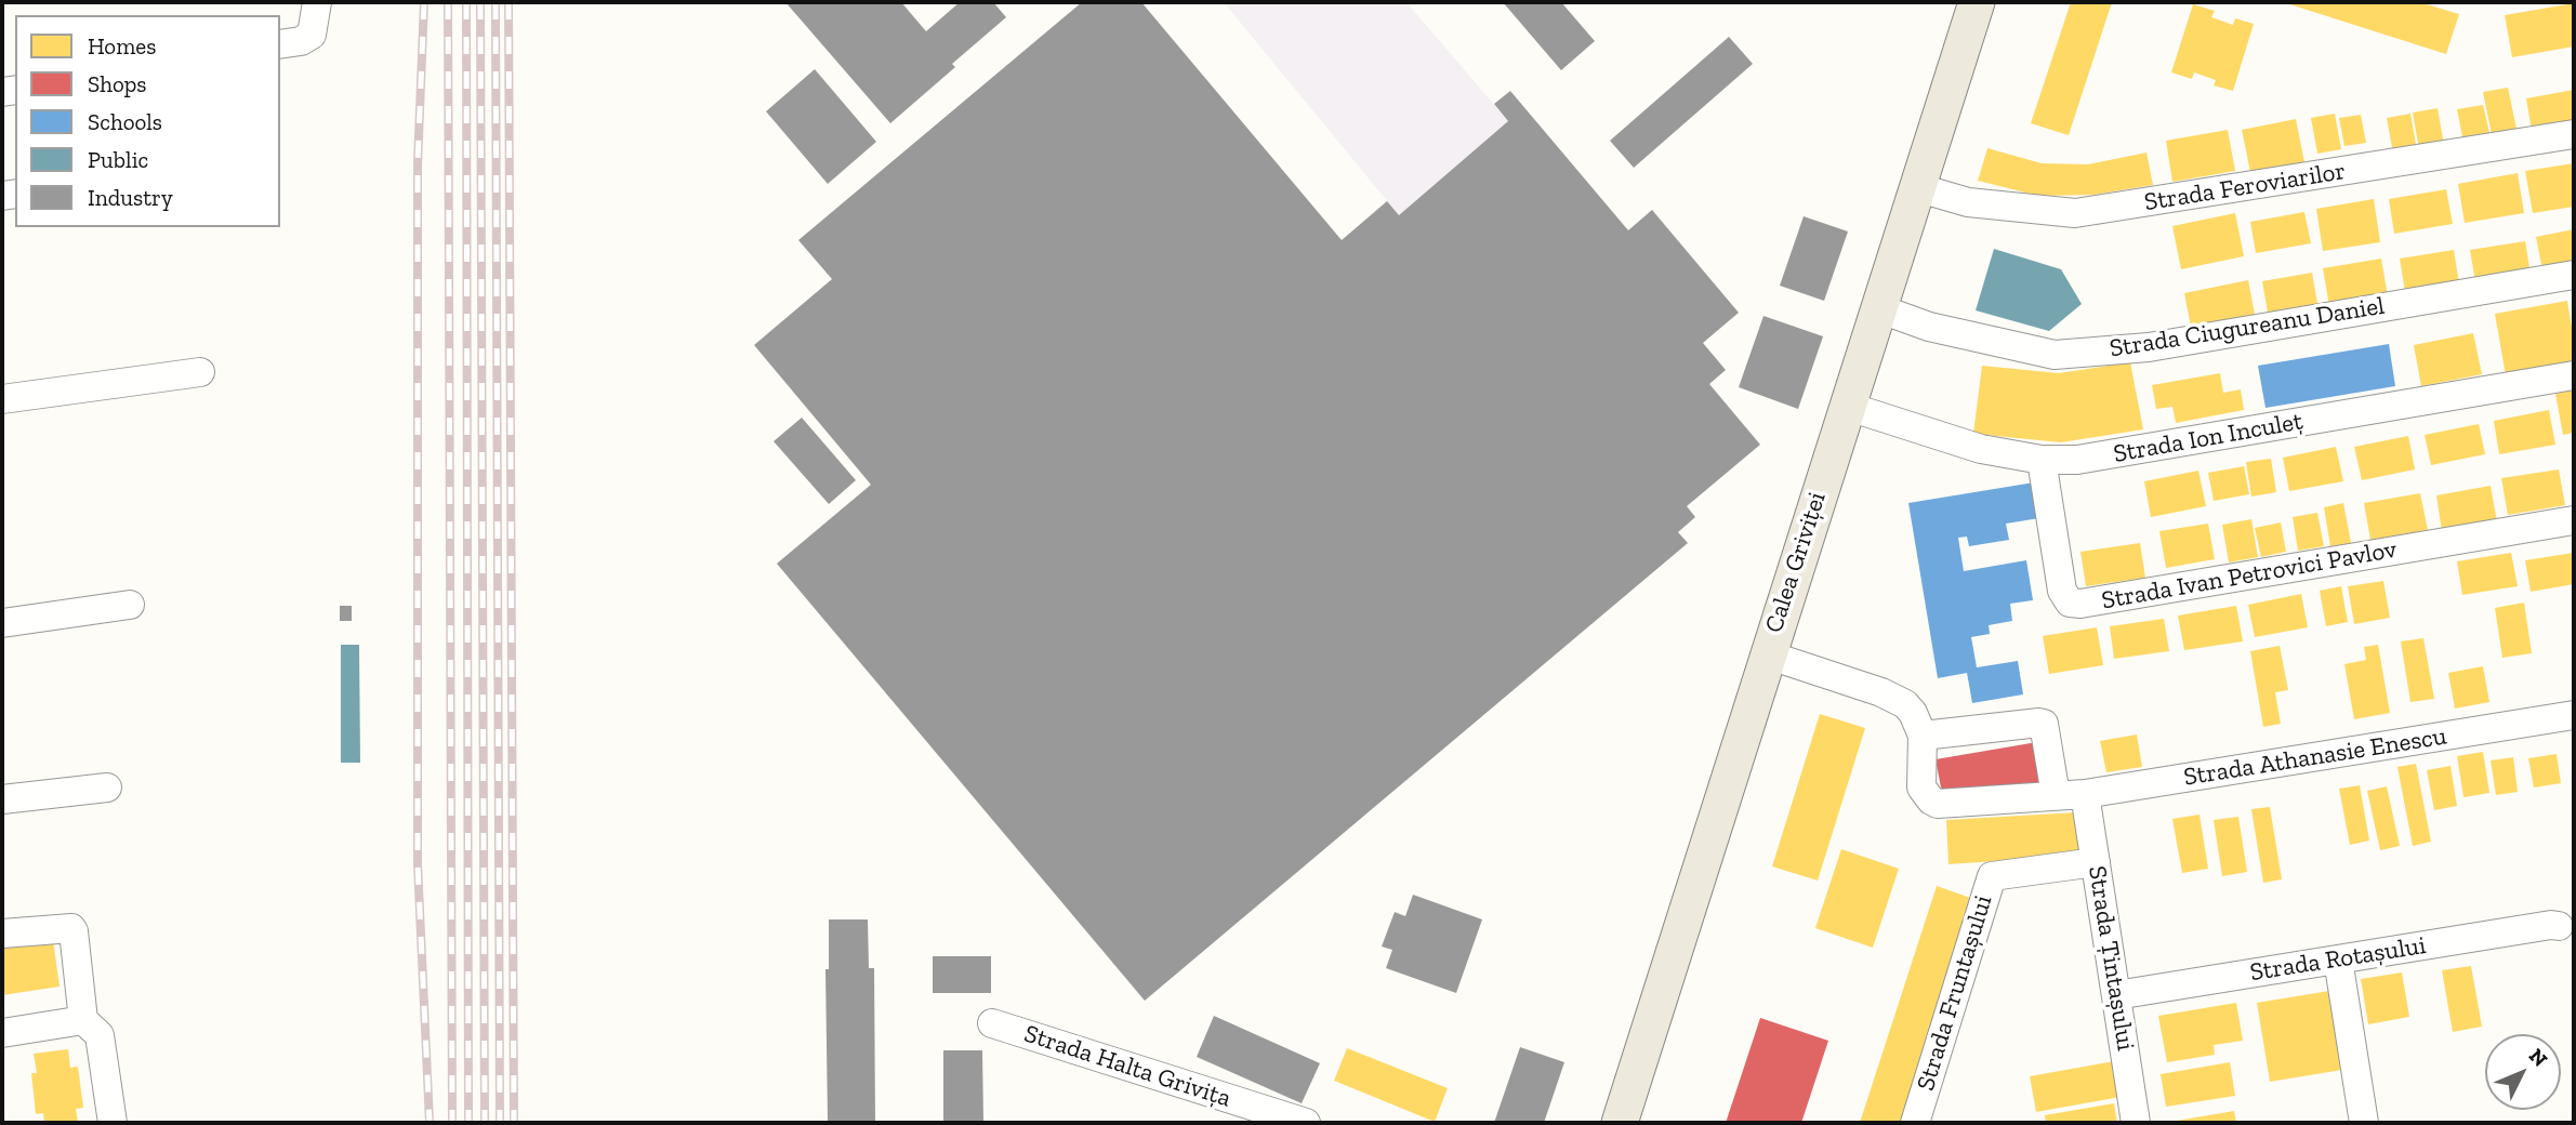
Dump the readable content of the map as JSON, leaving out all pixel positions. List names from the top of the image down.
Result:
{
  "streets": {
    "main road": ["Calea Griviței"],
    "street": [
      "Strada Feroviarilor",
      "Strada Ciugureanu Daniel",
      "Strada Ion Inculeț",
      "Strada Ivan Petrovici Pavlov",
      "Strada Athanasie Enescu",
      "Strada Țintașului",
      "Strada Rotașului",
      "Strada Fruntașului",
      "Strada Halta Grivița"
    ]
  },
  "crossings": [
    ["Strada Feroviarilor", "Calea Griviței"],
    ["Strada Ciugureanu Daniel", "Calea Griviței"],
    ["Strada Ion Inculeț", "Calea Griviței"],
    ["Strada Ion Inculeț", "Strada Ivan Petrovici Pavlov"],
    ["Strada Athanasie Enescu", "Strada Țintașului"],
    ["Strada Țintașului", "Strada Rotașului"],
    ["Strada Țintașului", "Strada Fruntașului"]
  ],
  "legend": [
    "Homes",
    "Shops",
    "Schools",
    "Public",
    "Industry"
  ],
  "north": "top right"
}
